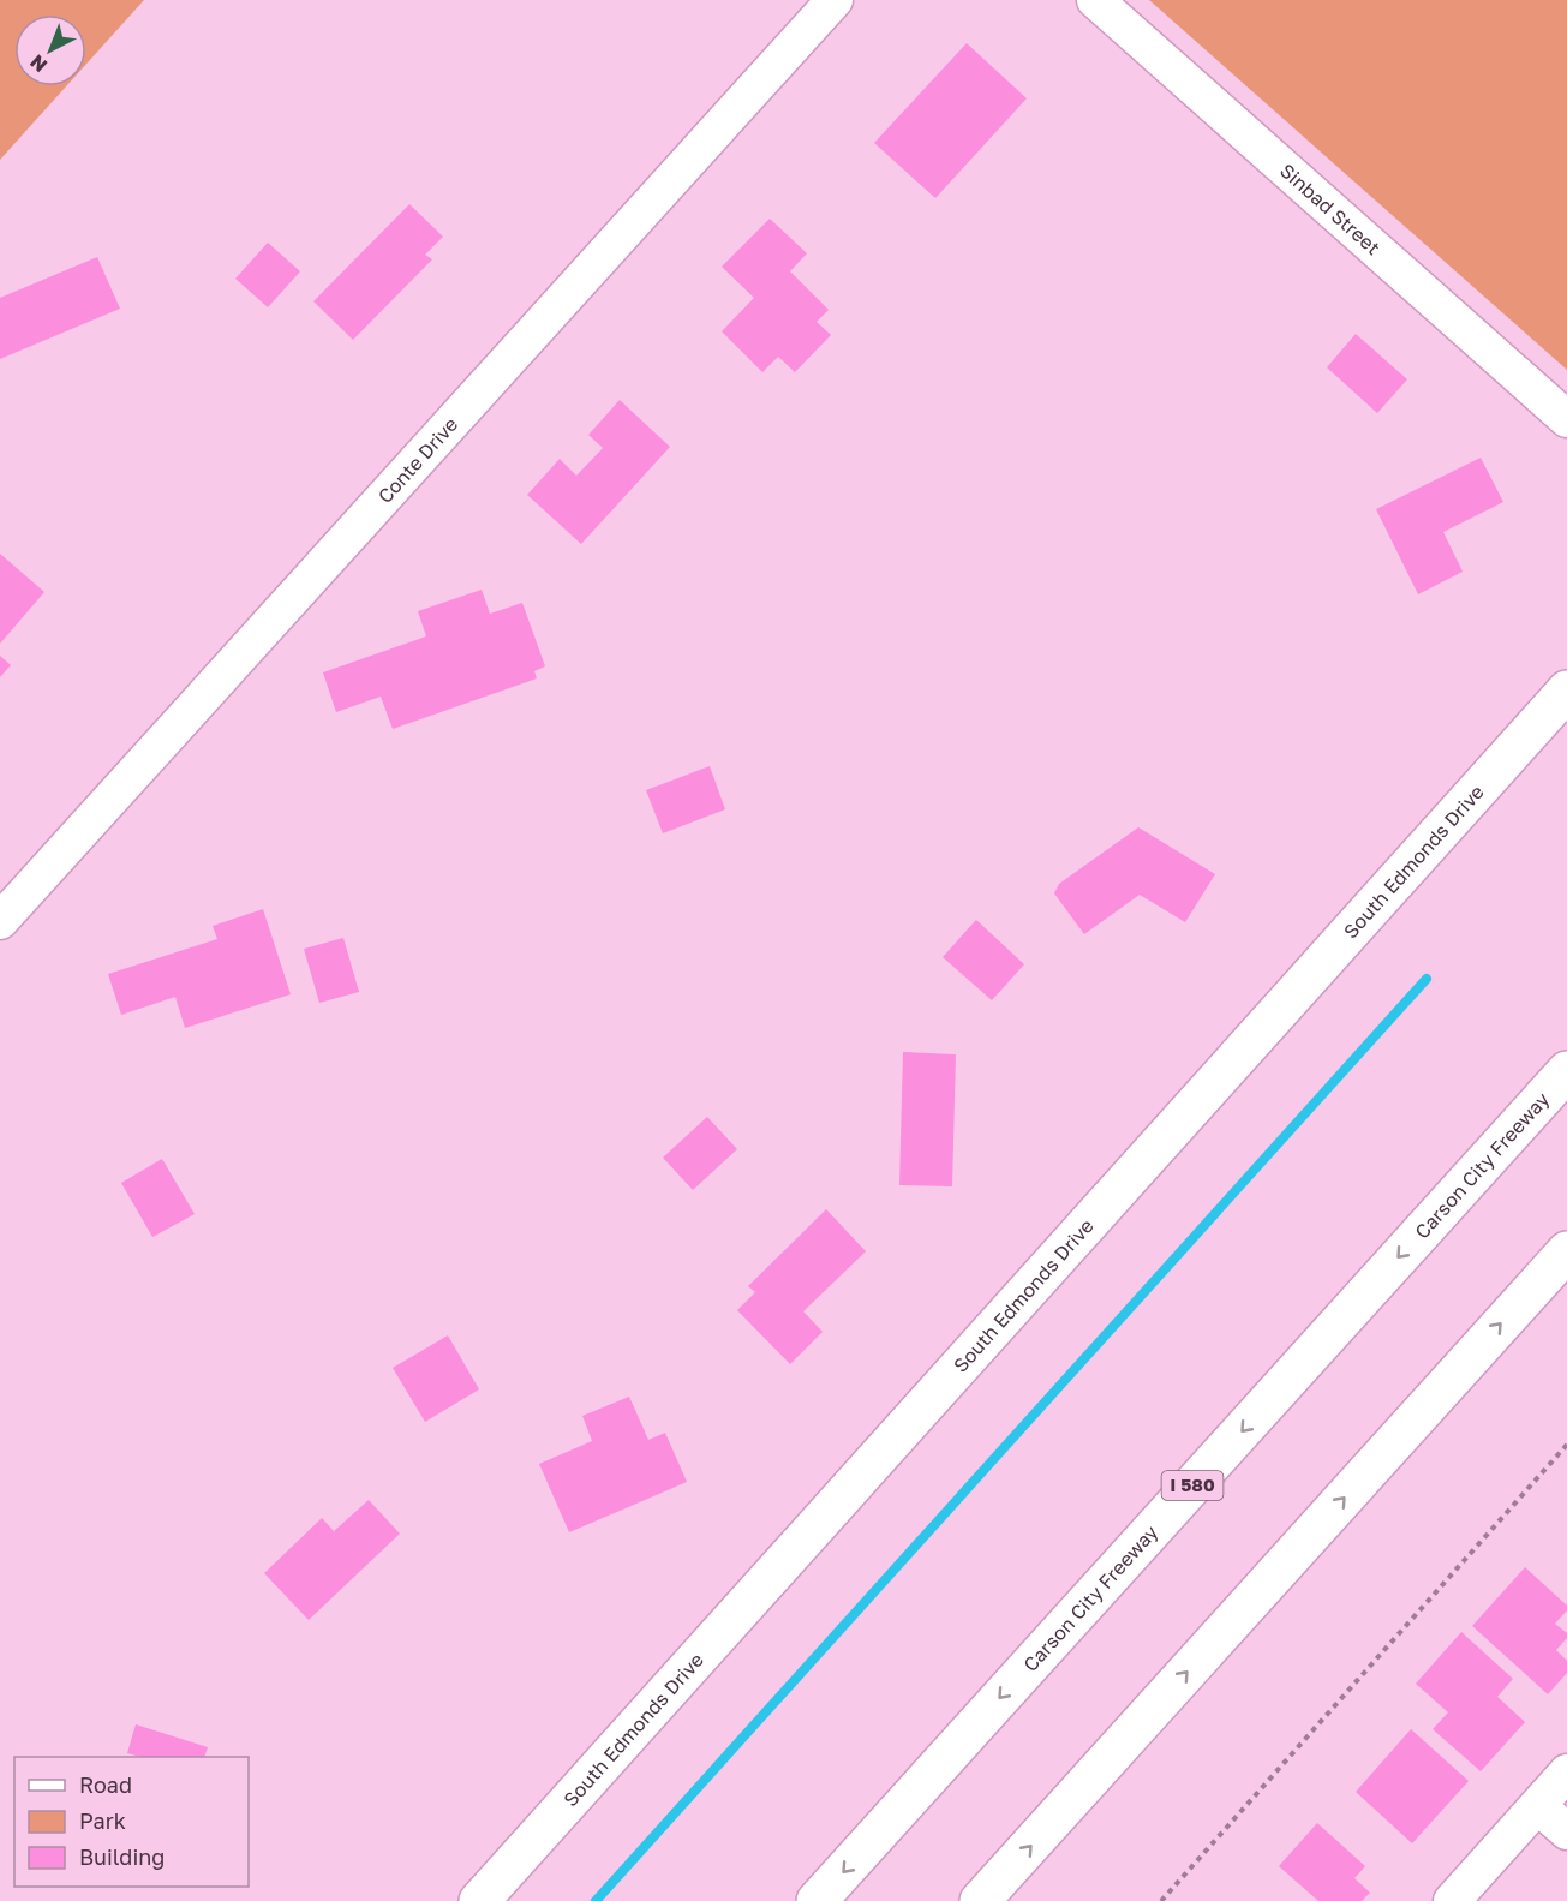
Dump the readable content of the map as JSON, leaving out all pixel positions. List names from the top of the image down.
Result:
{
  "streets": {
    "main road": ["South Edmonds Drive", "Carson City Freeway", "I 580"],
    "street": ["Sinbad Street", "Conte Drive"]
  },
  "legend": ["Road", "Park", "Building"],
  "north": "bottom left"
}
